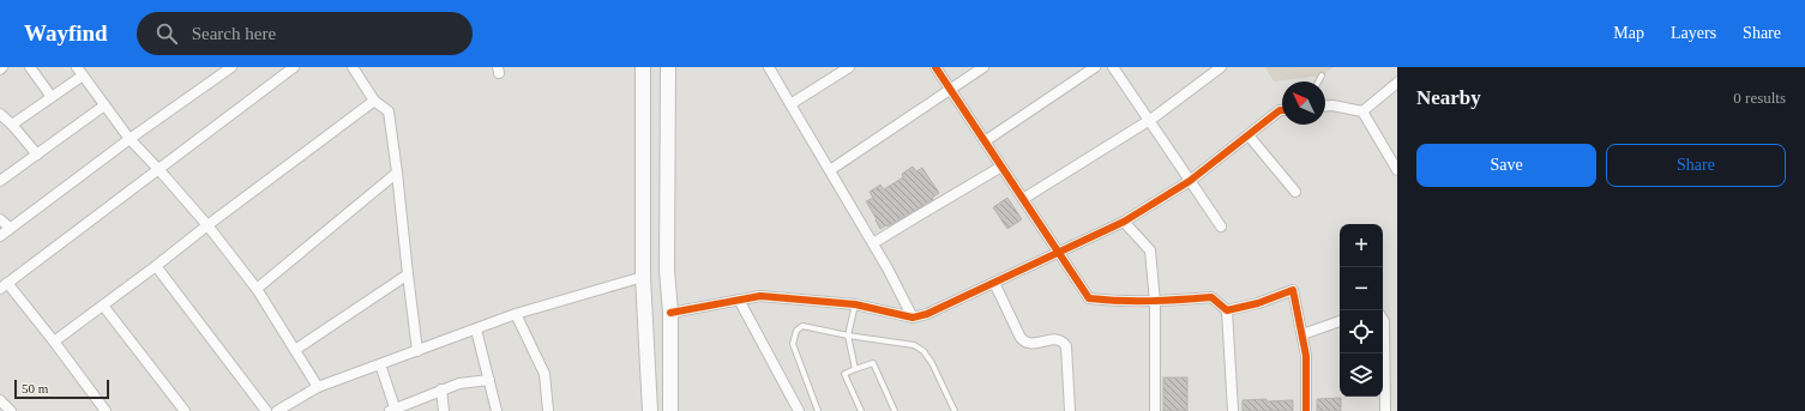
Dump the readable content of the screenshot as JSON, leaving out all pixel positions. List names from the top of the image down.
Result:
{
  "scale_bar": "50 m",
  "north": "top left",
  "page": {
    "header": "Wayfind",
    "search": "Search here",
    "nav": ["Map", "Layers", "Share"],
    "heading": ["Nearby", "0 results"],
    "buttons": ["Save", "Share"],
    "map_buttons": ["+", "−"],
    "scale": "50 m"
  }
}
